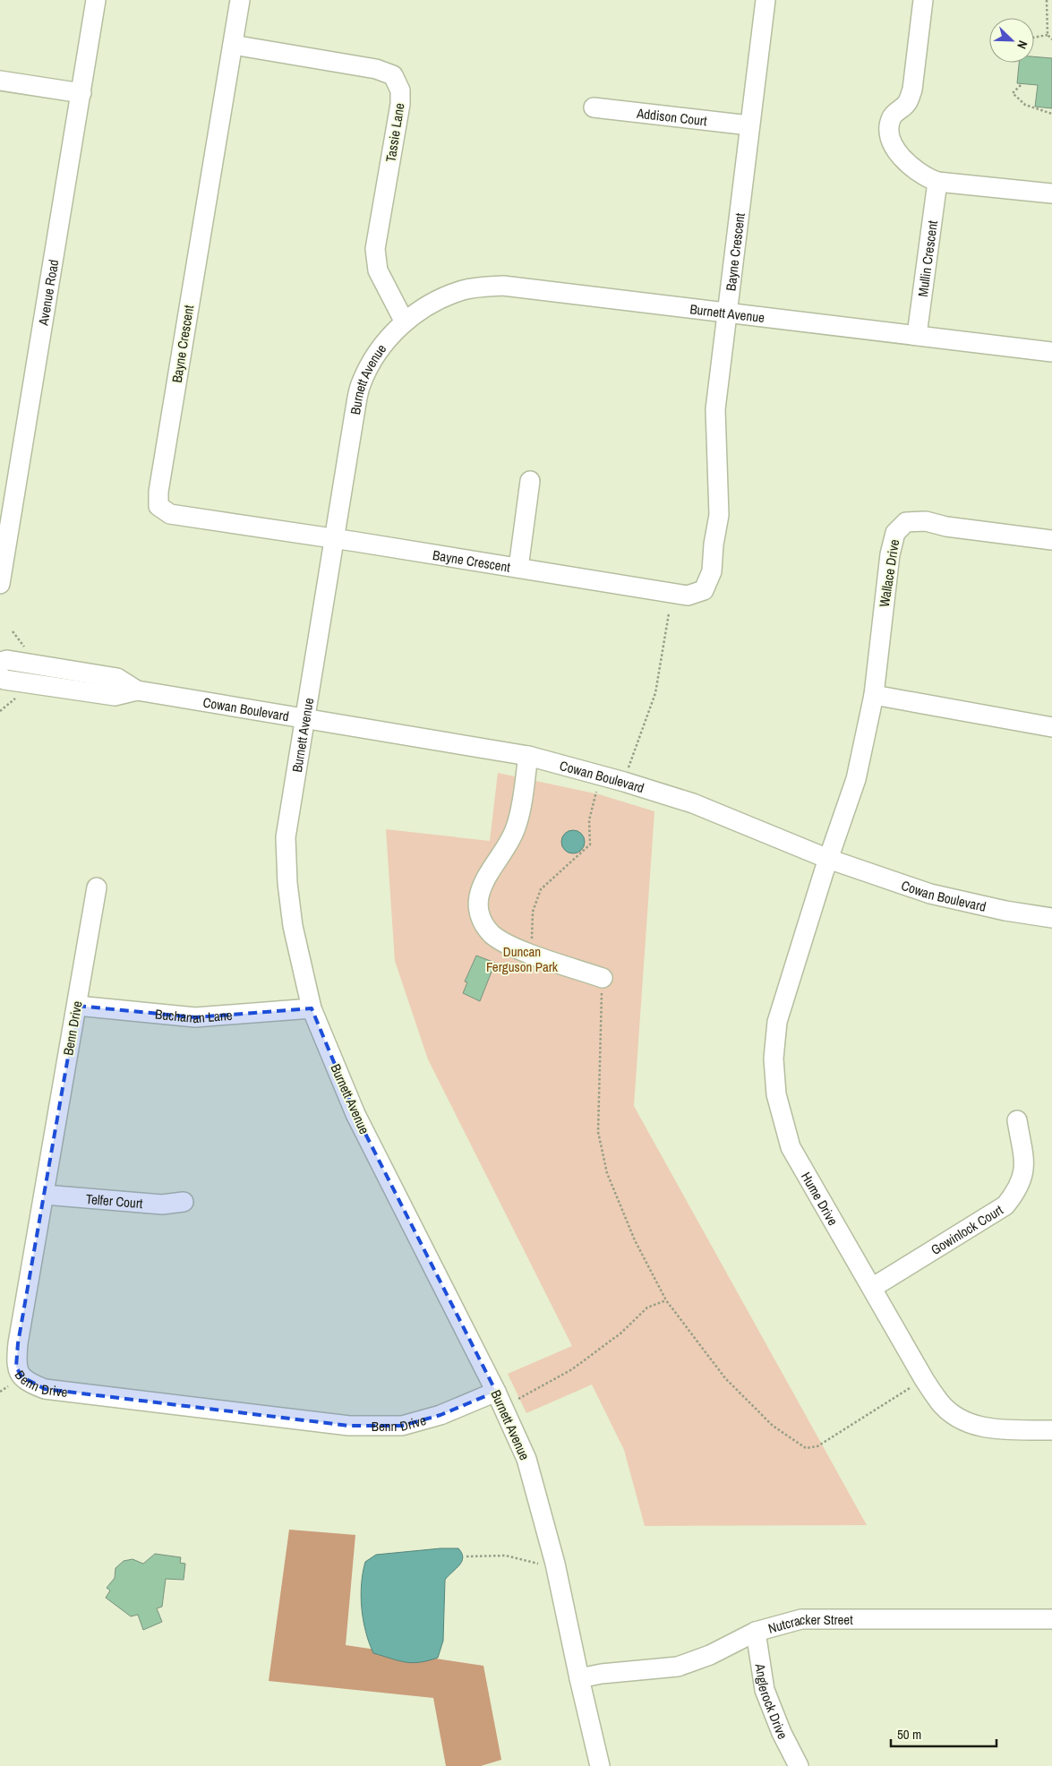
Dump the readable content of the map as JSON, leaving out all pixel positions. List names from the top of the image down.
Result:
{
  "streets": {
    "street": [
      "Addison Court",
      "Tassie Lane",
      "Bayne Crescent",
      "Mullin Crescent",
      "Avenue Road",
      "Burnett Avenue",
      "Wallace Drive",
      "Cowan Boulevard",
      "Buchanan Lane",
      "Benn Drive",
      "Hume Drive",
      "Telfer Court",
      "Gowinlock Court",
      "Nutcracker Street",
      "Anglerock Drive"
    ]
  },
  "crossings": [
    ["Addison Court", "Bayne Crescent"],
    ["Tassie Lane", "Bayne Crescent"],
    ["Tassie Lane", "Burnett Avenue"],
    ["Bayne Crescent", "Burnett Avenue"],
    ["Mullin Crescent", "Burnett Avenue"],
    ["Burnett Avenue", "Cowan Boulevard"],
    ["Burnett Avenue", "Buchanan Lane"],
    ["Burnett Avenue", "Benn Drive"],
    ["Burnett Avenue", "Nutcracker Street"],
    ["Wallace Drive", "Cowan Boulevard"],
    ["Wallace Drive", "Hume Drive"],
    ["Cowan Boulevard", "Hume Drive"],
    ["Buchanan Lane", "Benn Drive"],
    ["Benn Drive", "Telfer Court"],
    ["Hume Drive", "Gowinlock Court"],
    ["Nutcracker Street", "Anglerock Drive"]
  ],
  "parks": ["Duncan Ferguson Park"],
  "scale_bar": "50 m",
  "north": "bottom right"
}
